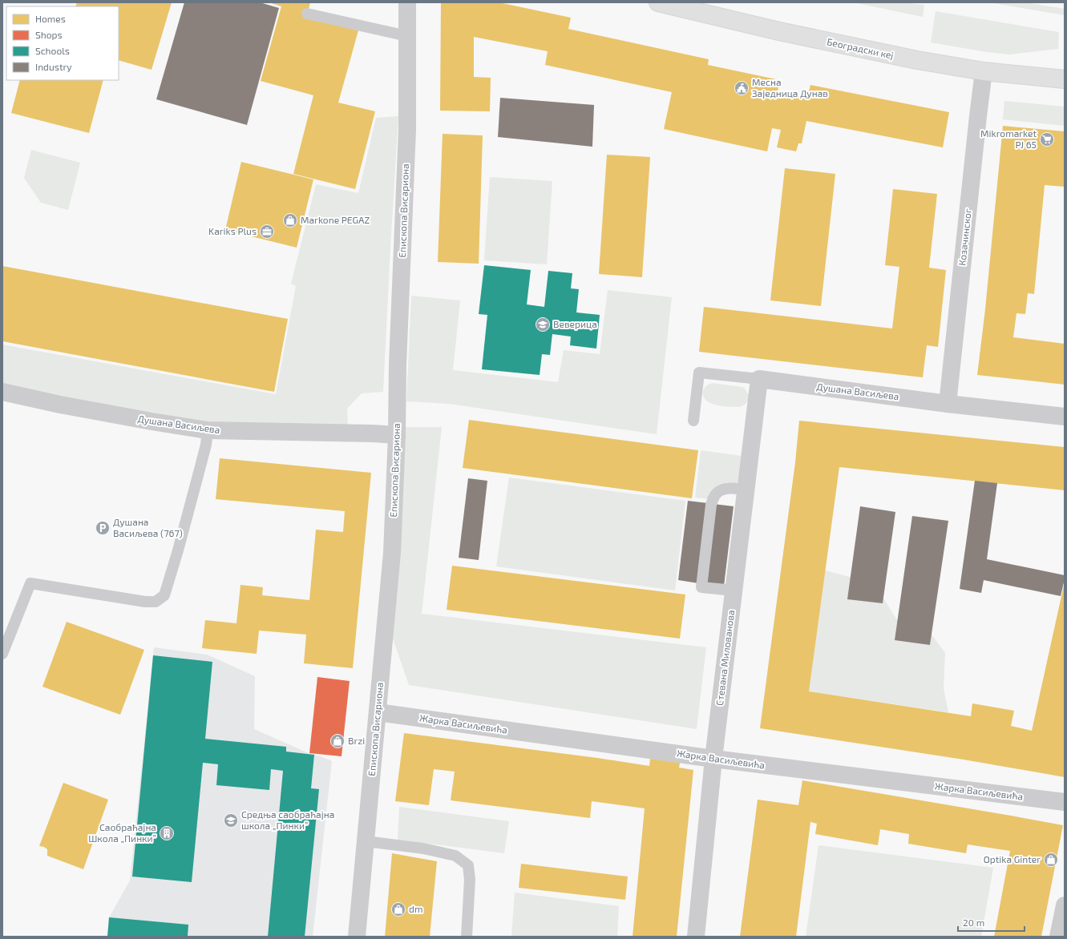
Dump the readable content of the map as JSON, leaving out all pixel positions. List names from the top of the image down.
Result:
{
  "streets": {
    "main road": ["Београдски кеј"],
    "street": [
      "Епископа Висариона",
      "Козачинског",
      "Душана Васиљева",
      "Стевана Милованова",
      "Жарка Васиљевића"
    ]
  },
  "crossings": [
    ["Београдски кеј", "Козачинског"],
    ["Епископа Висариона", "Душана Васиљева"],
    ["Епископа Висариона", "Жарка Васиљевића"],
    ["Козачинског", "Душана Васиљева"],
    ["Душана Васиљева", "Стевана Милованова"],
    ["Стевана Милованова", "Жарка Васиљевића"]
  ],
  "places": {
    "public building": ["Месна Заједница Дунав"],
    "supermarket": ["Mikromarket PJ 65"],
    "shop": [
      "Markone PEGAZ",
      "Brzi",
      "Optika Ginter",
      "dm"
    ],
    "office": ["Kariks Plus"],
    "school or university": ["Веверица", "Средња саобраћајна школа „Пинки”"],
    "parking": ["Душана Васиљева (767)"],
    "building": ["Саобраћајна Школа „Пинки”"]
  },
  "legend": [
    "Homes",
    "Shops",
    "Schools",
    "Industry"
  ],
  "scale_bar": "20 m"
}
